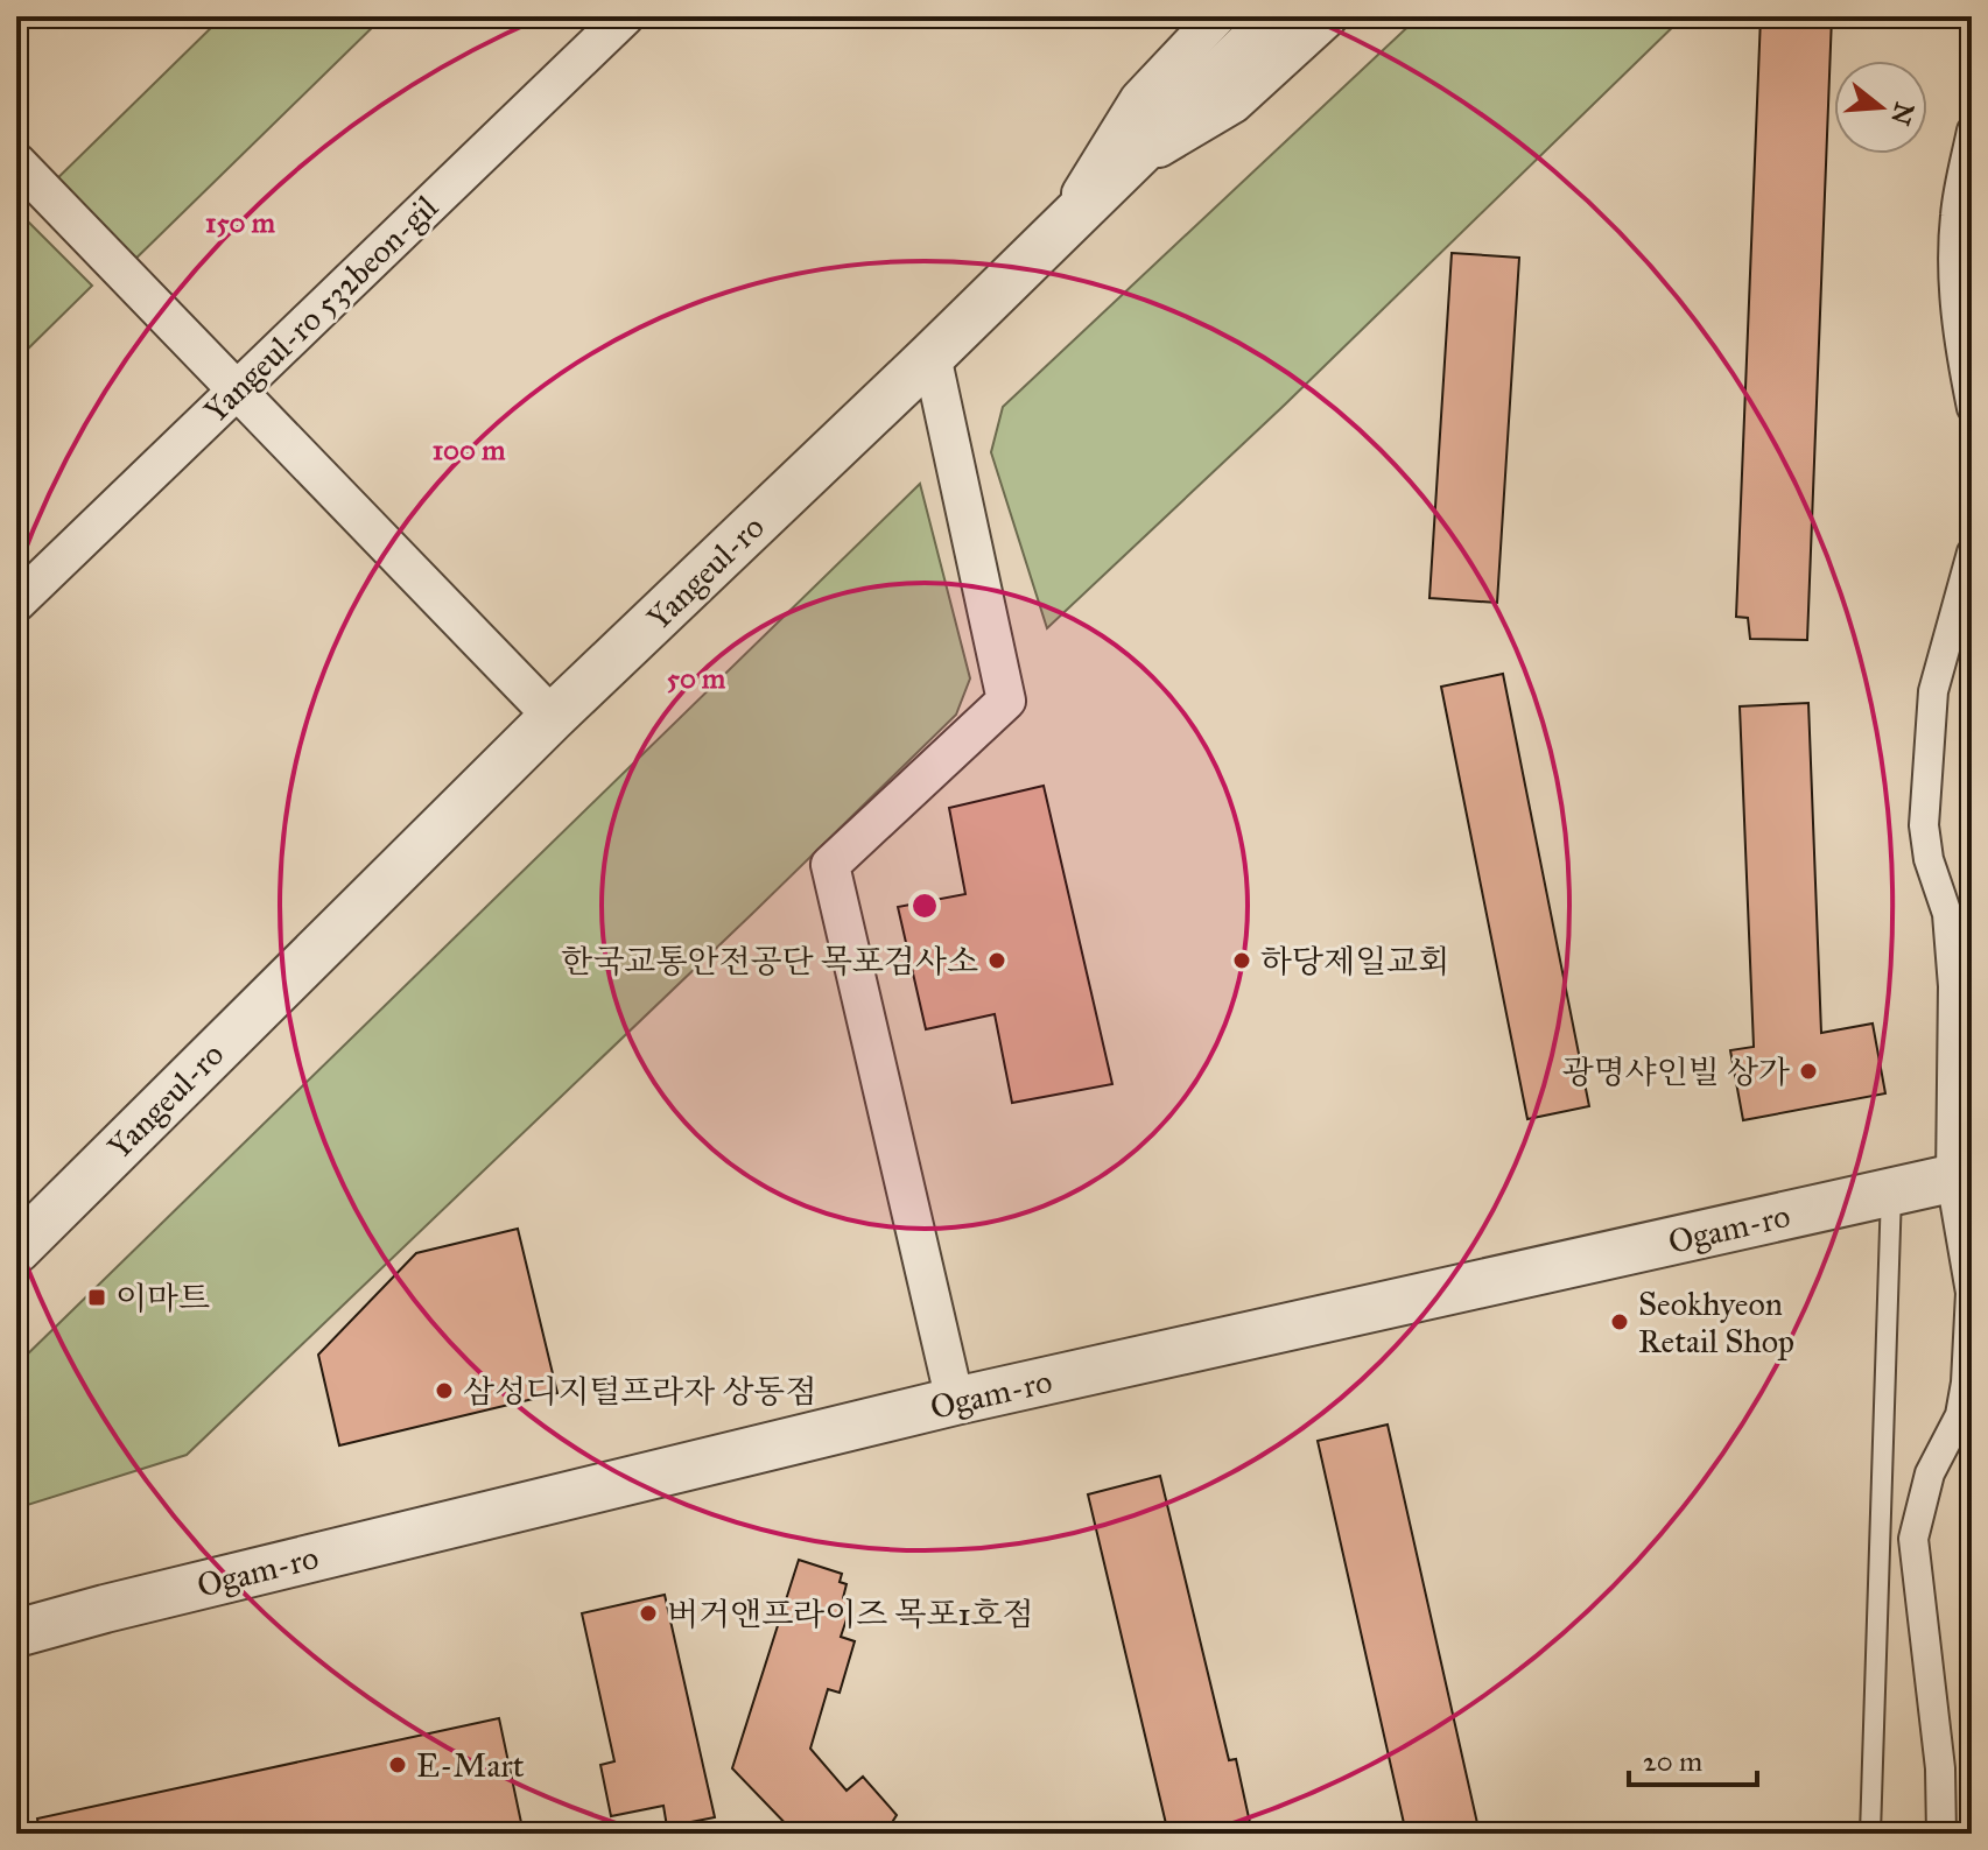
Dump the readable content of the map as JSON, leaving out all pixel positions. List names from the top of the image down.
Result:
{
  "streets": {
    "street": ["Yangeul-ro 532beon-gil", "Yangeul-ro", "Ogam-ro"]
  },
  "places": {
    "other": [
      "한국교통안전공단 목포검사소",
      "하당제일교회",
      "광명샤인빌 상가",
      "Seokhyeon Retail Shop",
      "삼성디지털프라자 상동점",
      "버거앤프라이즈 목포1호점",
      "E-Mart"
    ],
    "transit": ["이마트"]
  },
  "scale_bar": "20 m",
  "north": "right",
  "rings": ["150 m", "100 m", "50 m"]
}
